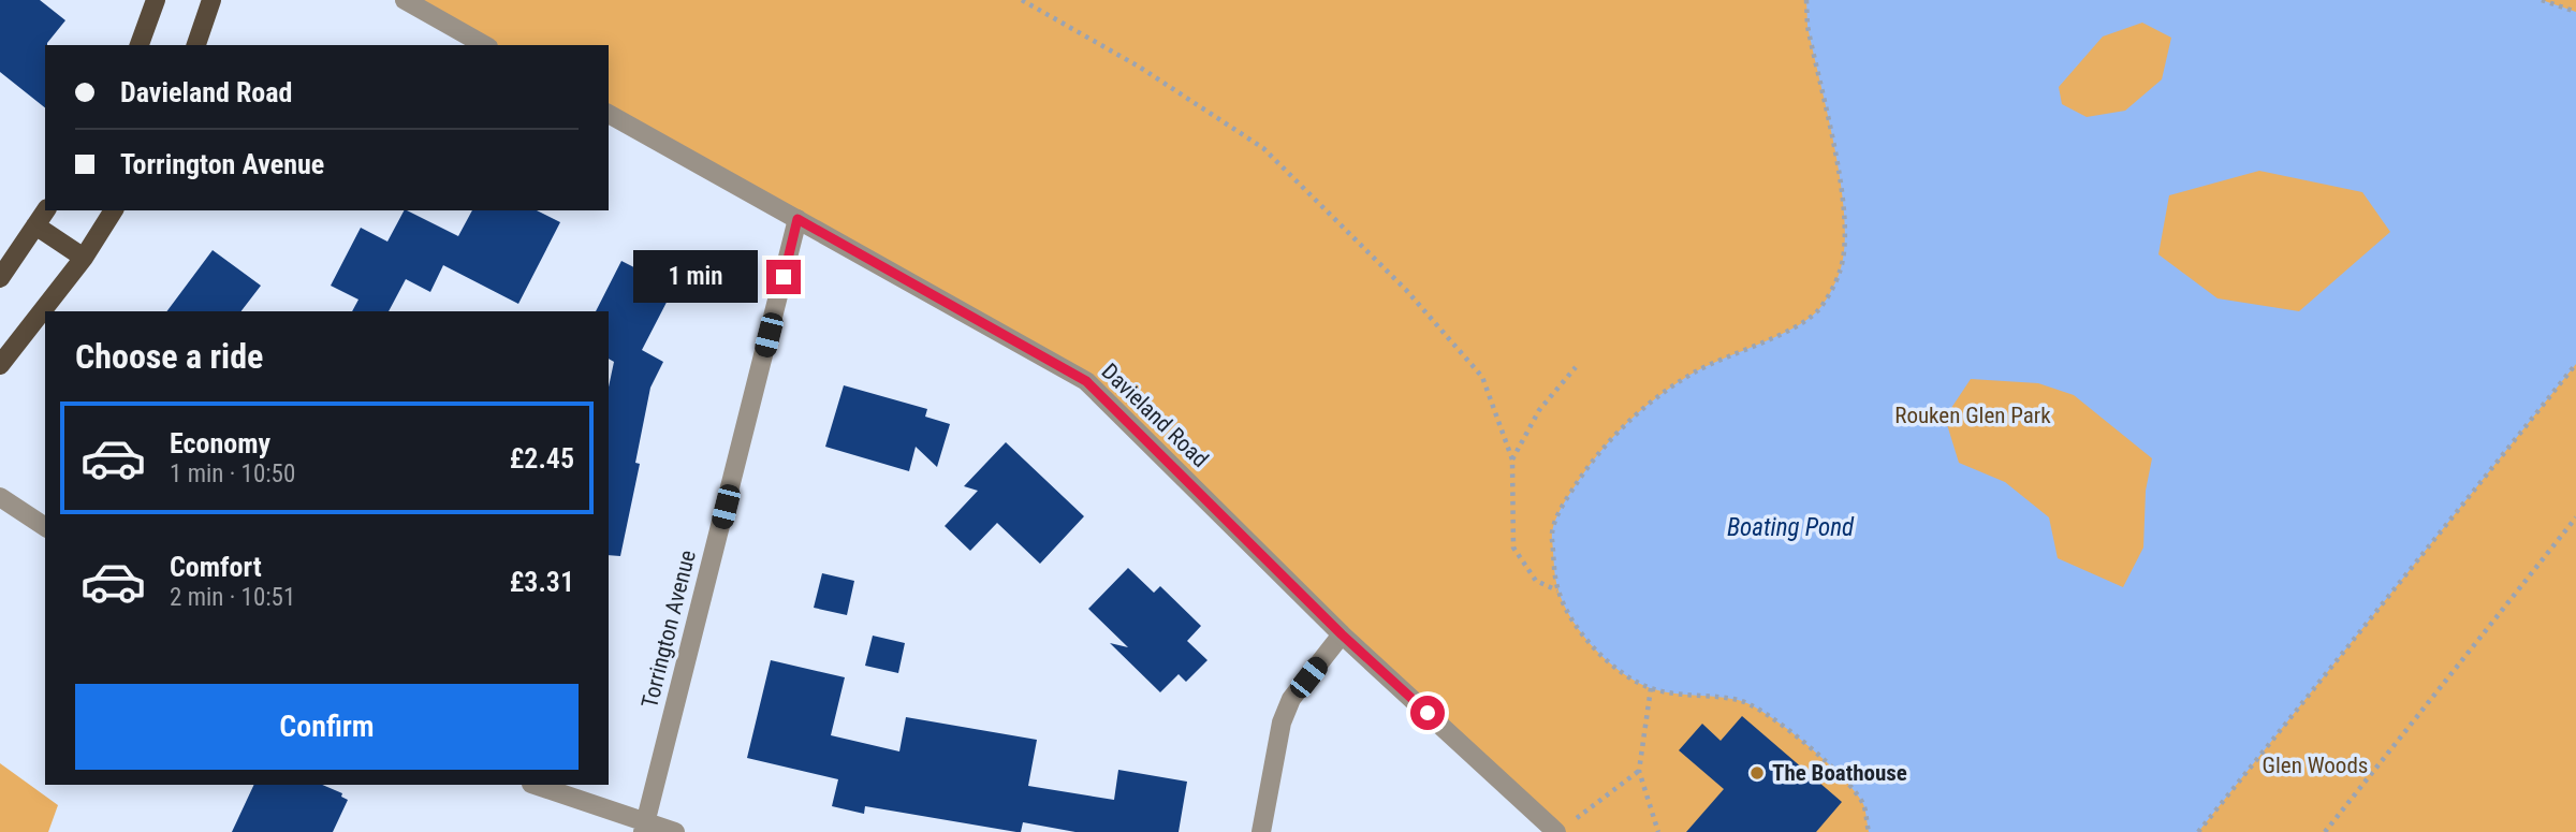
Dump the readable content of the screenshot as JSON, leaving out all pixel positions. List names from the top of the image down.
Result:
{
  "streets": {
    "street": ["Davieland Road", "Torrington Avenue"]
  },
  "crossings": [
    ["Davieland Road", "Torrington Avenue"]
  ],
  "water": ["Boating Pond"],
  "parks": ["Rouken Glen Park", "Glen Woods"],
  "places": ["The Boathouse"],
  "page": {
    "banner": ["Davieland Road", "Torrington Avenue"],
    "bubble": "1 min",
    "heading": "Choose a ride",
    "list": [
      {
        "name": "Economy",
        "note": "1 min · 10:50",
        "value": "£2.45"
      },
      {
        "name": "Comfort",
        "note": "2 min · 10:51",
        "value": "£3.31"
      }
    ],
    "buttons": "Confirm"
  }
}
